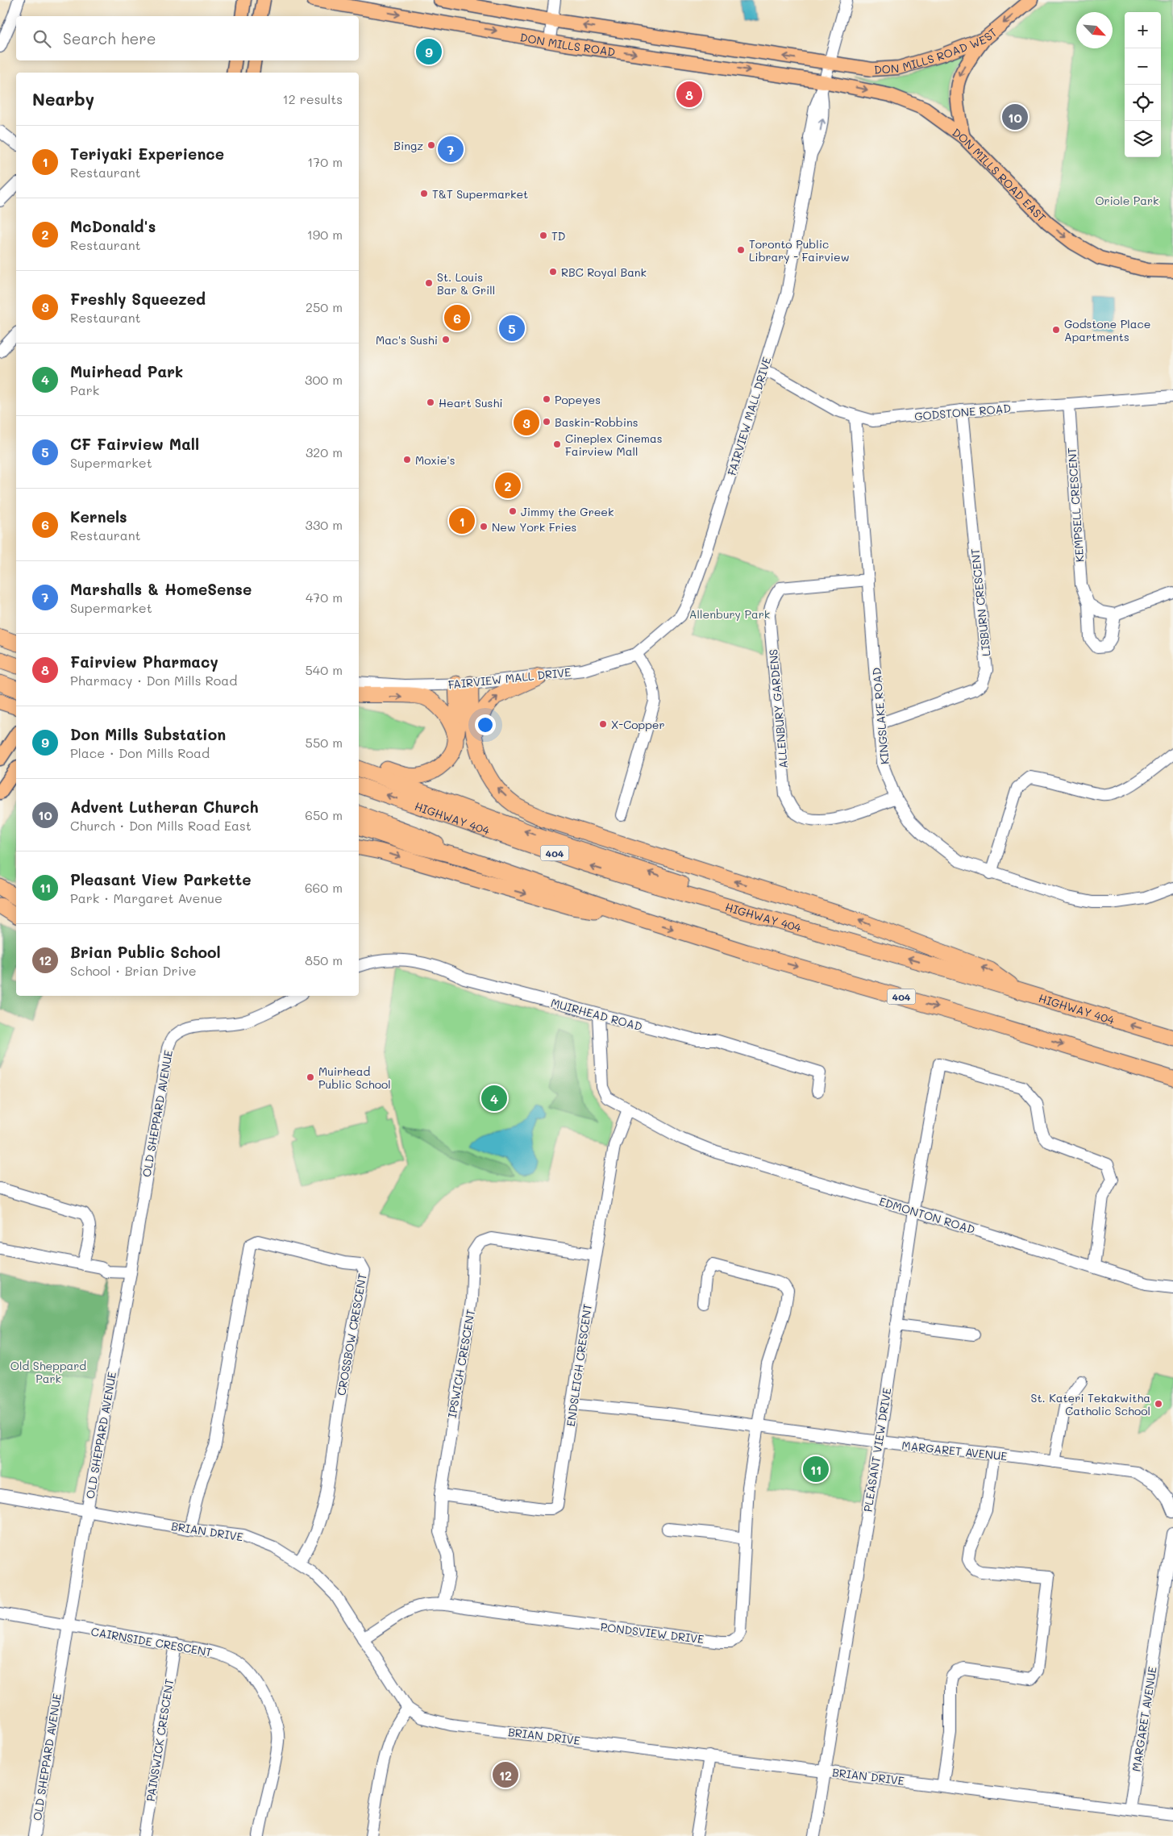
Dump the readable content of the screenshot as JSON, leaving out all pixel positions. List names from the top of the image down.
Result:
{
  "streets": {
    "highway": ["HIGHWAY 404", "404"],
    "main road": ["DON MILLS ROAD", "DON MILLS ROAD WEST", "DON MILLS ROAD EAST"],
    "street": [
      "GODSTONE ROAD",
      "FAIRVIEW MALL DRIVE",
      "KEMPSELL CRESCENT",
      "LISBURN CRESCENT",
      "ALLENBURY GARDENS",
      "KINGSLAKE ROAD",
      "MUIRHEAD ROAD",
      "OLD SHEPPARD AVENUE",
      "EDMONTON ROAD",
      "CROSSBOW CRESCENT",
      "IPSWICH CRESCENT",
      "ENDSLEIGH CRESCENT",
      "PLEASANT VIEW DRIVE",
      "MARGARET AVENUE",
      "BRIAN DRIVE",
      "PONDSVIEW DRIVE",
      "CAIRNSIDE CRESCENT",
      "PAINSWICK CRESCENT"
    ]
  },
  "crossings": [
    ["DON MILLS ROAD", "DON MILLS ROAD WEST"],
    ["DON MILLS ROAD", "DON MILLS ROAD EAST"],
    ["DON MILLS ROAD", "FAIRVIEW MALL DRIVE"],
    ["DON MILLS ROAD WEST", "FAIRVIEW MALL DRIVE"],
    ["DON MILLS ROAD EAST", "FAIRVIEW MALL DRIVE"],
    ["GODSTONE ROAD", "FAIRVIEW MALL DRIVE"],
    ["GODSTONE ROAD", "KEMPSELL CRESCENT"],
    ["GODSTONE ROAD", "LISBURN CRESCENT"],
    ["GODSTONE ROAD", "KINGSLAKE ROAD"],
    ["LISBURN CRESCENT", "KINGSLAKE ROAD"],
    ["ALLENBURY GARDENS", "KINGSLAKE ROAD"],
    ["MUIRHEAD ROAD", "EDMONTON ROAD"],
    ["OLD SHEPPARD AVENUE", "BRIAN DRIVE"],
    ["OLD SHEPPARD AVENUE", "CAIRNSIDE CRESCENT"],
    ["EDMONTON ROAD", "ENDSLEIGH CRESCENT"],
    ["EDMONTON ROAD", "PLEASANT VIEW DRIVE"],
    ["CROSSBOW CRESCENT", "BRIAN DRIVE"],
    ["IPSWICH CRESCENT", "ENDSLEIGH CRESCENT"],
    ["IPSWICH CRESCENT", "PONDSVIEW DRIVE"],
    ["ENDSLEIGH CRESCENT", "MARGARET AVENUE"],
    ["PLEASANT VIEW DRIVE", "MARGARET AVENUE"],
    ["PLEASANT VIEW DRIVE", "BRIAN DRIVE"],
    ["MARGARET AVENUE", "BRIAN DRIVE"],
    ["MARGARET AVENUE", "PONDSVIEW DRIVE"],
    ["BRIAN DRIVE", "PONDSVIEW DRIVE"],
    ["CAIRNSIDE CRESCENT", "PAINSWICK CRESCENT"]
  ],
  "one_way": ["DON MILLS ROAD EAST"],
  "parks": ["Oriole Park", "Allenbury Park", "Old Sheppard Park"],
  "places": [
    "Bingz",
    "T&T Supermarket",
    "TD",
    "Toronto Public Library - Fairview",
    "RBC Royal Bank",
    "St. Louis Bar & Grill",
    "Godstone Place Apartments",
    "Mac's Sushi",
    "Popeyes",
    "Heart Sushi",
    "Baskin-Robbins",
    "Cineplex Cinemas Fairview Mall",
    "Moxie's",
    "Jimmy the Greek",
    "New York Fries",
    "X-Copper",
    "Muirhead Public School",
    "St. Kateri Tekakwitha Catholic School"
  ],
  "north": "bottom right",
  "page": {
    "map_buttons": ["+", "−"],
    "search": "Search here",
    "pins": [
      "9",
      "8",
      "10",
      "7",
      "6",
      "5",
      "3",
      "2",
      "1",
      "4",
      "11",
      "12"
    ],
    "heading": ["Nearby", "12 results"],
    "list": [
      {
        "mark": "1",
        "name": "Teriyaki Experience",
        "note": "Restaurant",
        "value": "170 m"
      },
      {
        "mark": "2",
        "name": "McDonald's",
        "note": "Restaurant",
        "value": "190 m"
      },
      {
        "mark": "3",
        "name": "Freshly Squeezed",
        "note": "Restaurant",
        "value": "250 m"
      },
      {
        "mark": "4",
        "name": "Muirhead Park",
        "note": "Park",
        "value": "300 m"
      },
      {
        "mark": "5",
        "name": "CF Fairview Mall",
        "note": "Supermarket",
        "value": "320 m"
      },
      {
        "mark": "6",
        "name": "Kernels",
        "note": "Restaurant",
        "value": "330 m"
      },
      {
        "mark": "7",
        "name": "Marshalls & HomeSense",
        "note": "Supermarket",
        "value": "470 m"
      },
      {
        "mark": "8",
        "name": "Fairview Pharmacy",
        "note": "Pharmacy · Don Mills Road",
        "value": "540 m"
      },
      {
        "mark": "9",
        "name": "Don Mills Substation",
        "note": "Place · Don Mills Road",
        "value": "550 m"
      },
      {
        "mark": "10",
        "name": "Advent Lutheran Church",
        "note": "Church · Don Mills Road East",
        "value": "650 m"
      },
      {
        "mark": "11",
        "name": "Pleasant View Parkette",
        "note": "Park · Margaret Avenue",
        "value": "660 m"
      },
      {
        "mark": "12",
        "name": "Brian Public School",
        "note": "School · Brian Drive",
        "value": "850 m"
      }
    ]
  }
}
